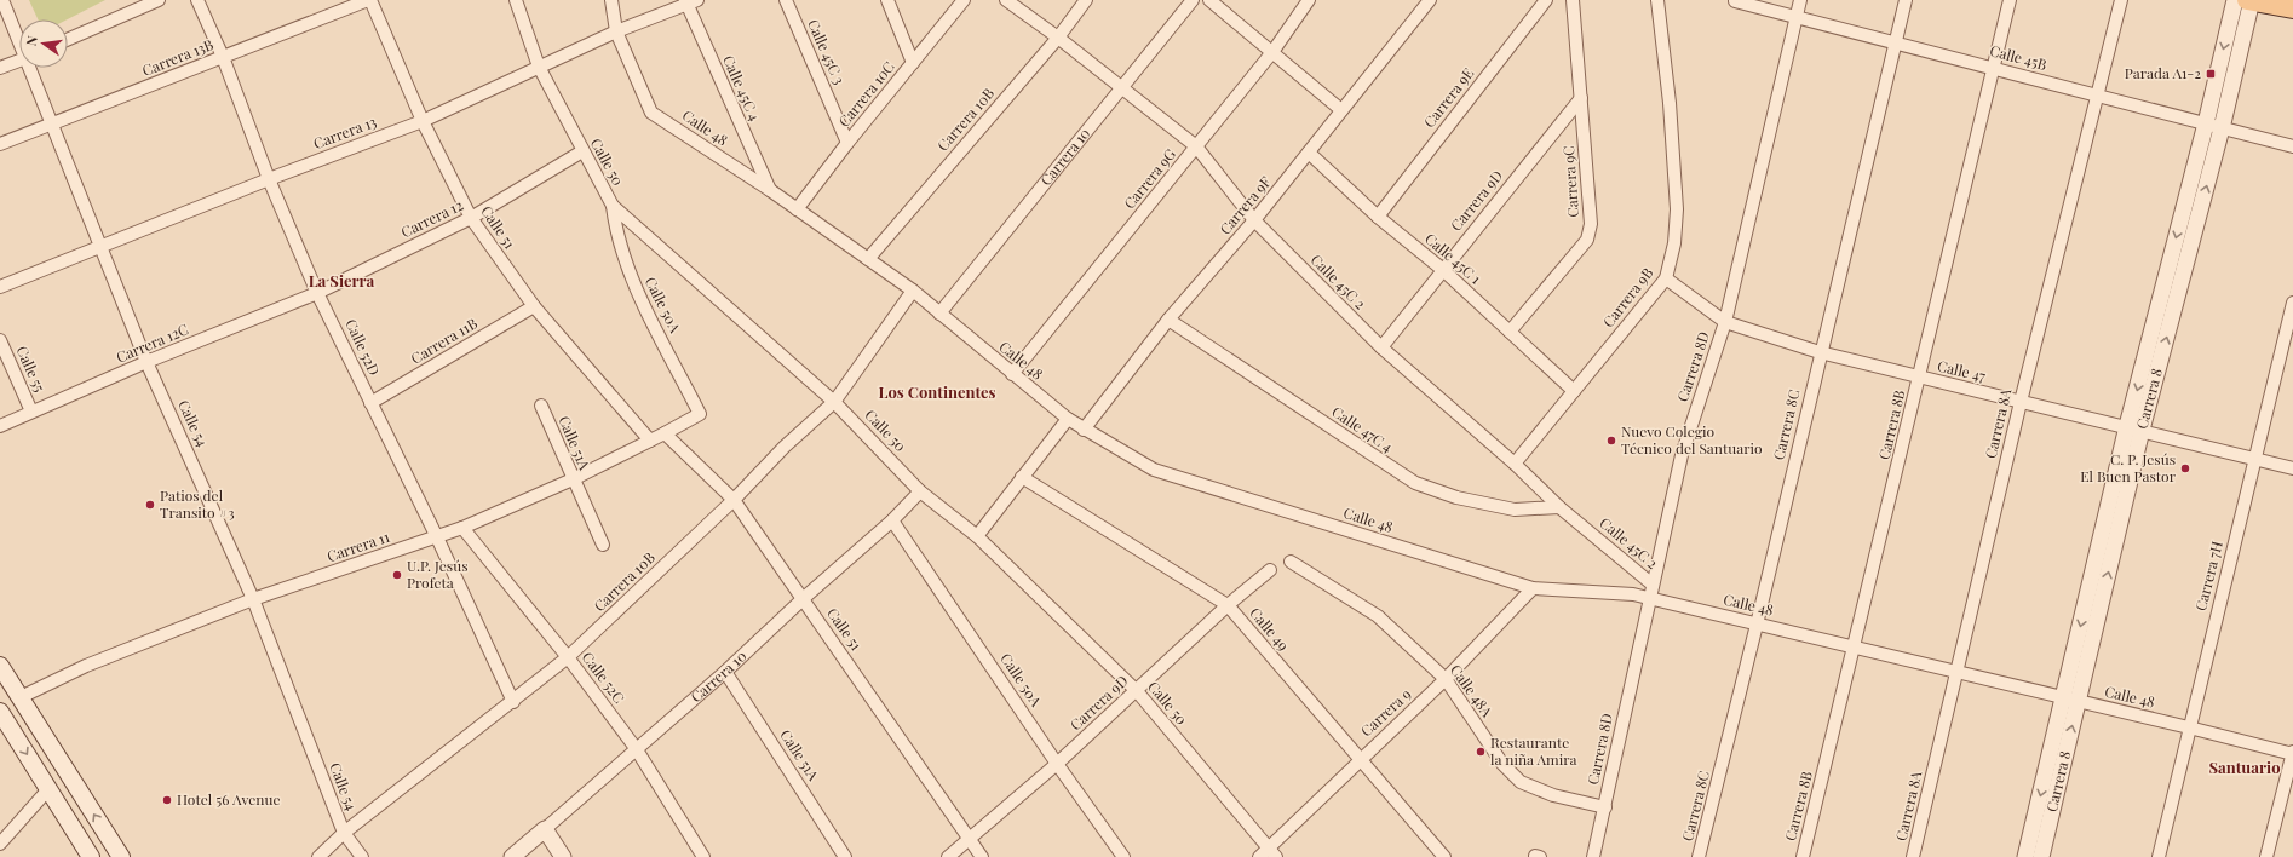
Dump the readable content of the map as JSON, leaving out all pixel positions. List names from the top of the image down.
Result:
{
  "streets": {
    "street": [
      "Calle 45C 3",
      "Carrera 13B",
      "Calle 45B",
      "Calle 45C 4",
      "Carrera 10C",
      "Carrera 9E",
      "Carrera 10B",
      "Calle 48",
      "Carrera 13",
      "Carrera 10",
      "Calle 50",
      "Carrera 9G",
      "Carrera 9C",
      "Carrera 9D",
      "Carrera 9F",
      "Carrera 12",
      "Calle 51",
      "Calle 45C 1",
      "Calle 45C 2",
      "Carrera 9B",
      "Calle 50A",
      "Carrera 11B",
      "Carrera 12C",
      "Calle 52D",
      "Carrera 8D",
      "Calle 55",
      "Calle 47",
      "Carrera 8",
      "Calle 54",
      "Carrera 8A",
      "Carrera 8C",
      "Carrera 8B",
      "Calle 47C 4",
      "Calle 51A",
      "Carrera 11",
      "Carrera 7H",
      "Calle 49",
      "Calle 52C",
      "Calle 48A",
      "Carrera 9"
    ]
  },
  "crossings": [
    ["Calle 45C 3", "Carrera 10C"],
    ["Carrera 13B", "Calle 51"],
    ["Carrera 13B", "Calle 52D"],
    ["Carrera 13B", "Calle 54"],
    ["Calle 45B", "Carrera 8D"],
    ["Calle 45B", "Carrera 8"],
    ["Calle 45B", "Carrera 8A"],
    ["Calle 45B", "Carrera 8C"],
    ["Calle 45B", "Carrera 8B"],
    ["Calle 45C 4", "Calle 48"],
    ["Calle 45C 4", "Carrera 13"],
    ["Carrera 10C", "Calle 48"],
    ["Carrera 9E", "Calle 45C 1"],
    ["Carrera 10B", "Calle 48"],
    ["Carrera 10B", "Calle 50"],
    ["Carrera 10B", "Calle 51"],
    ["Carrera 10B", "Calle 45C 2"],
    ["Carrera 10B", "Calle 52D"],
    ["Carrera 10B", "Calle 54"],
    ["Carrera 10B", "Calle 52C"],
    ["Calle 48", "Carrera 13"],
    ["Calle 48", "Carrera 10"],
    ["Calle 48", "Carrera 9G"],
    ["Calle 48", "Carrera 9F"],
    ["Calle 48", "Carrera 8D"],
    ["Calle 48", "Carrera 8"],
    ["Calle 48", "Carrera 8A"],
    ["Calle 48", "Carrera 8C"],
    ["Calle 48", "Carrera 8B"],
    ["Calle 48", "Carrera 7H"],
    ["Calle 48", "Carrera 9"],
    ["Carrera 13", "Calle 50"],
    ["Carrera 13", "Calle 51"],
    ["Carrera 13", "Calle 52D"],
    ["Carrera 13", "Calle 54"],
    ["Carrera 10", "Calle 50"],
    ["Carrera 10", "Calle 51"],
    ["Carrera 10", "Calle 45C 2"],
    ["Carrera 10", "Calle 50A"],
    ["Carrera 10", "Calle 51A"],
    ["Carrera 10", "Calle 52C"],
    ["Calle 50", "Carrera 9D"],
    ["Calle 50", "Carrera 12"],
    ["Calle 50", "Calle 50A"],
    ["Calle 50", "Carrera 9"],
    ["Carrera 9G", "Calle 45C 2"],
    ["Carrera 9C", "Carrera 9D"],
    ["Carrera 9C", "Calle 45C 1"],
    ["Carrera 9D", "Calle 51"],
    ["Carrera 9D", "Calle 45C 1"],
    ["Carrera 9D", "Calle 45C 2"],
    ["Carrera 9D", "Calle 50A"],
    ["Carrera 9D", "Calle 49"],
    ["Carrera 9F", "Calle 45C 1"],
    ["Carrera 9F", "Calle 45C 2"],
    ["Carrera 9F", "Calle 47C 4"],
    ["Carrera 12", "Calle 51"],
    ["Carrera 12", "Carrera 12C"],
    ["Carrera 12", "Calle 52D"],
    ["Calle 51", "Carrera 11B"],
    ["Calle 51", "Carrera 11"],
    ["Calle 45C 1", "Carrera 9B"],
    ["Calle 45C 2", "Carrera 9B"],
    ["Calle 45C 2", "Carrera 8D"],
    ["Calle 45C 2", "Calle 47C 4"],
    ["Carrera 9B", "Calle 47"],
    ["Calle 50A", "Carrera 11"],
    ["Carrera 11B", "Calle 52D"],
    ["Carrera 12C", "Calle 52D"],
    ["Carrera 12C", "Calle 55"],
    ["Carrera 12C", "Calle 54"],
    ["Calle 52D", "Carrera 11"],
    ["Carrera 8D", "Calle 47"],
    ["Carrera 8D", "Calle 48A"],
    ["Calle 47", "Carrera 8"],
    ["Calle 47", "Carrera 8A"],
    ["Calle 47", "Carrera 8C"],
    ["Calle 47", "Carrera 8B"],
    ["Calle 47", "Carrera 7H"],
    ["Calle 54", "Carrera 11"],
    ["Calle 51A", "Carrera 11"],
    ["Carrera 11", "Calle 52C"],
    ["Calle 49", "Carrera 9"],
    ["Calle 48A", "Carrera 9"]
  ],
  "districts": ["La Sierra", "Los Continentes", "Santuario"],
  "places": {
    "transit": ["Parada A1-2"],
    "other": [
      "Nuevo Colegio Técnico del Santuario",
      "C. P. Jesús El Buen Pastor",
      "Patios del Transito #3",
      "U.P. Jesús Profeta",
      "Restaurante la niña Amira",
      "Hotel 56 Avenue"
    ]
  },
  "north": "left"
}
